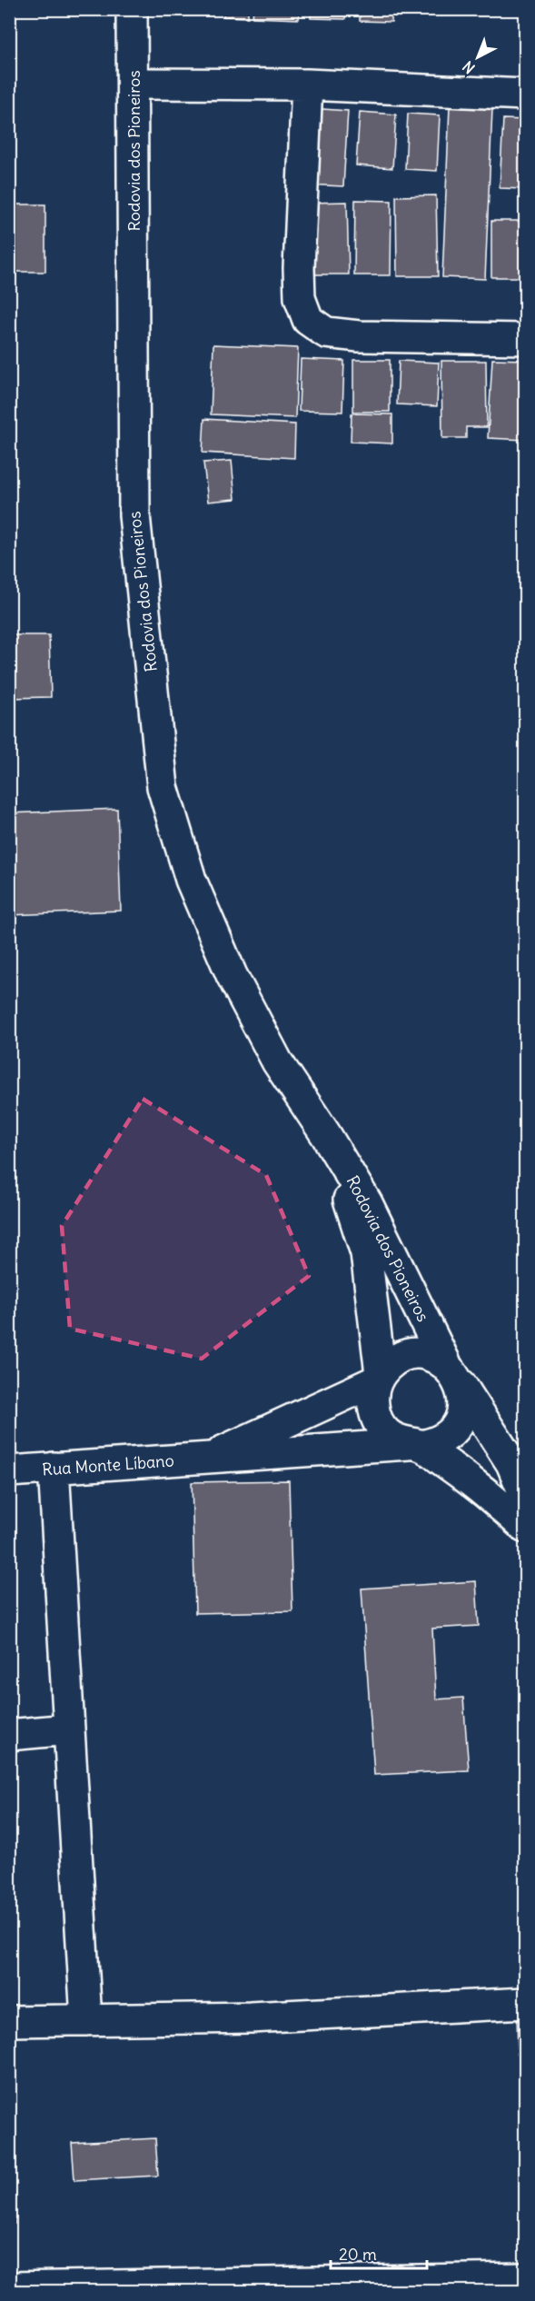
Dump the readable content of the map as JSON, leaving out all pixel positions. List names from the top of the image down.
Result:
{
  "streets": {
    "street": ["Rodovia dos Pioneiros", "Rua Monte Líbano"]
  },
  "crossings": [
    ["Rodovia dos Pioneiros", "Rua Monte Líbano"]
  ],
  "scale_bar": "20 m",
  "north": "bottom left"
}
